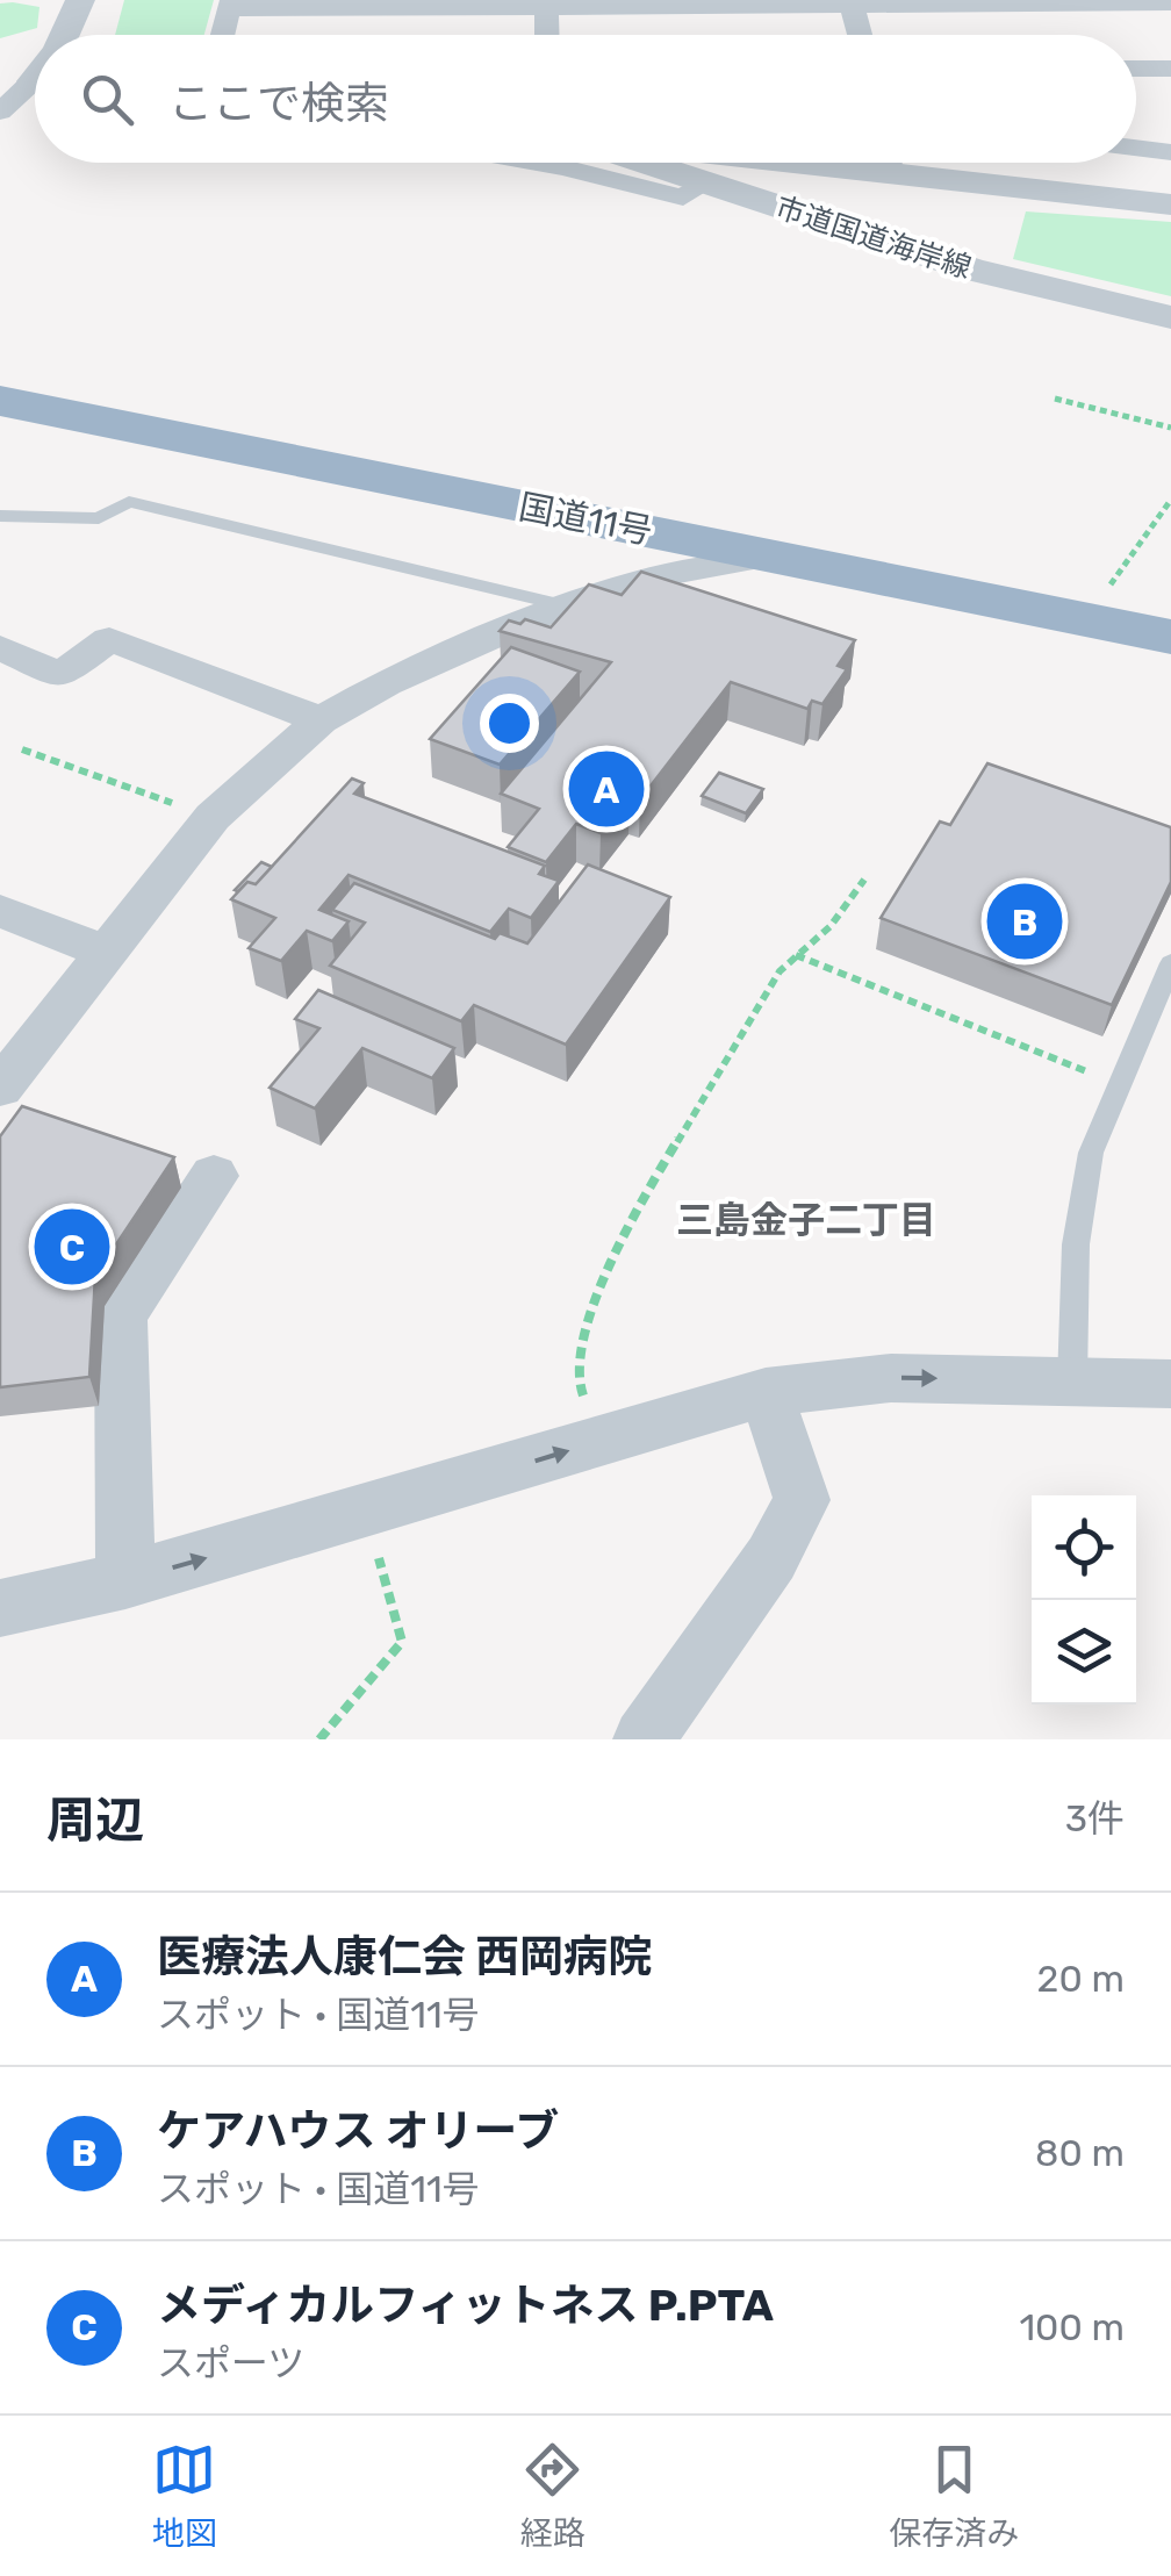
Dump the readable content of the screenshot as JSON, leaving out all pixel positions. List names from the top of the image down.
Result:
{
  "streets": {
    "highway": ["国道11号"],
    "street": ["市道国道海岸線"]
  },
  "districts": ["三島金子二丁目"],
  "page": {
    "search": "ここで検索",
    "pins": ["A", "B", "C"],
    "heading": ["周辺", "3件"],
    "list": [
      {
        "mark": "A",
        "name": "医療法人康仁会 西岡病院",
        "note": "スポット · 国道11号",
        "value": "20 m"
      },
      {
        "mark": "B",
        "name": "ケアハウス オリーブ",
        "note": "スポット · 国道11号",
        "value": "80 m"
      },
      {
        "mark": "C",
        "name": "メディカルフィットネス P.PTA",
        "note": "スポーツ",
        "value": "100 m"
      }
    ],
    "nav": ["地図", "経路", "保存済み"]
  }
}
